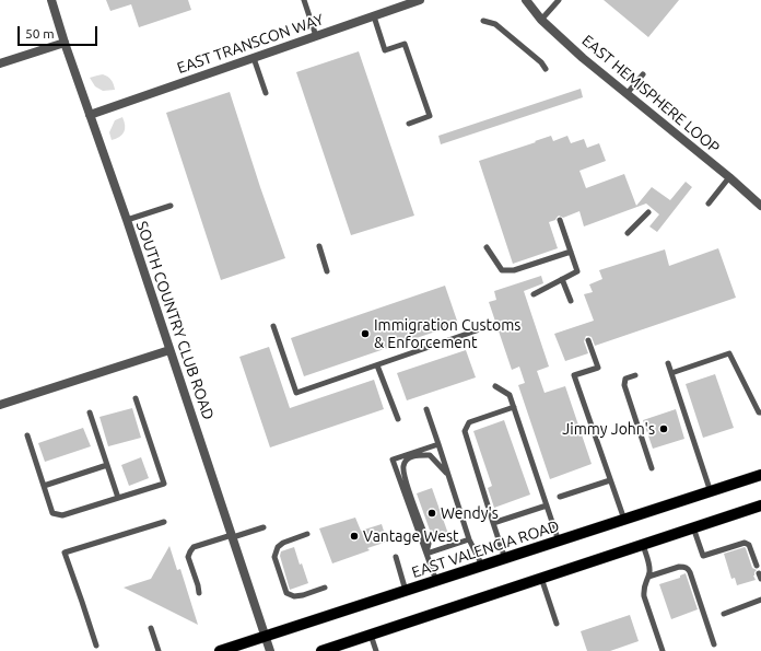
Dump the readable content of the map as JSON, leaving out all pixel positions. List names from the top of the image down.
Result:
{
  "streets": {
    "main road": ["EAST VALENCIA ROAD"],
    "street": ["EAST TRANSCON WAY", "EAST HEMISPHERE LOOP", "SOUTH COUNTRY CLUB ROAD"]
  },
  "crossings": [
    ["EAST TRANSCON WAY", "SOUTH COUNTRY CLUB ROAD"],
    ["SOUTH COUNTRY CLUB ROAD", "EAST VALENCIA ROAD"]
  ],
  "places": [
    "Immigration Customs & Enforcement",
    "Jimmy John's",
    "Wendy's",
    "Vantage West"
  ],
  "scale_bar": "50 m"
}
